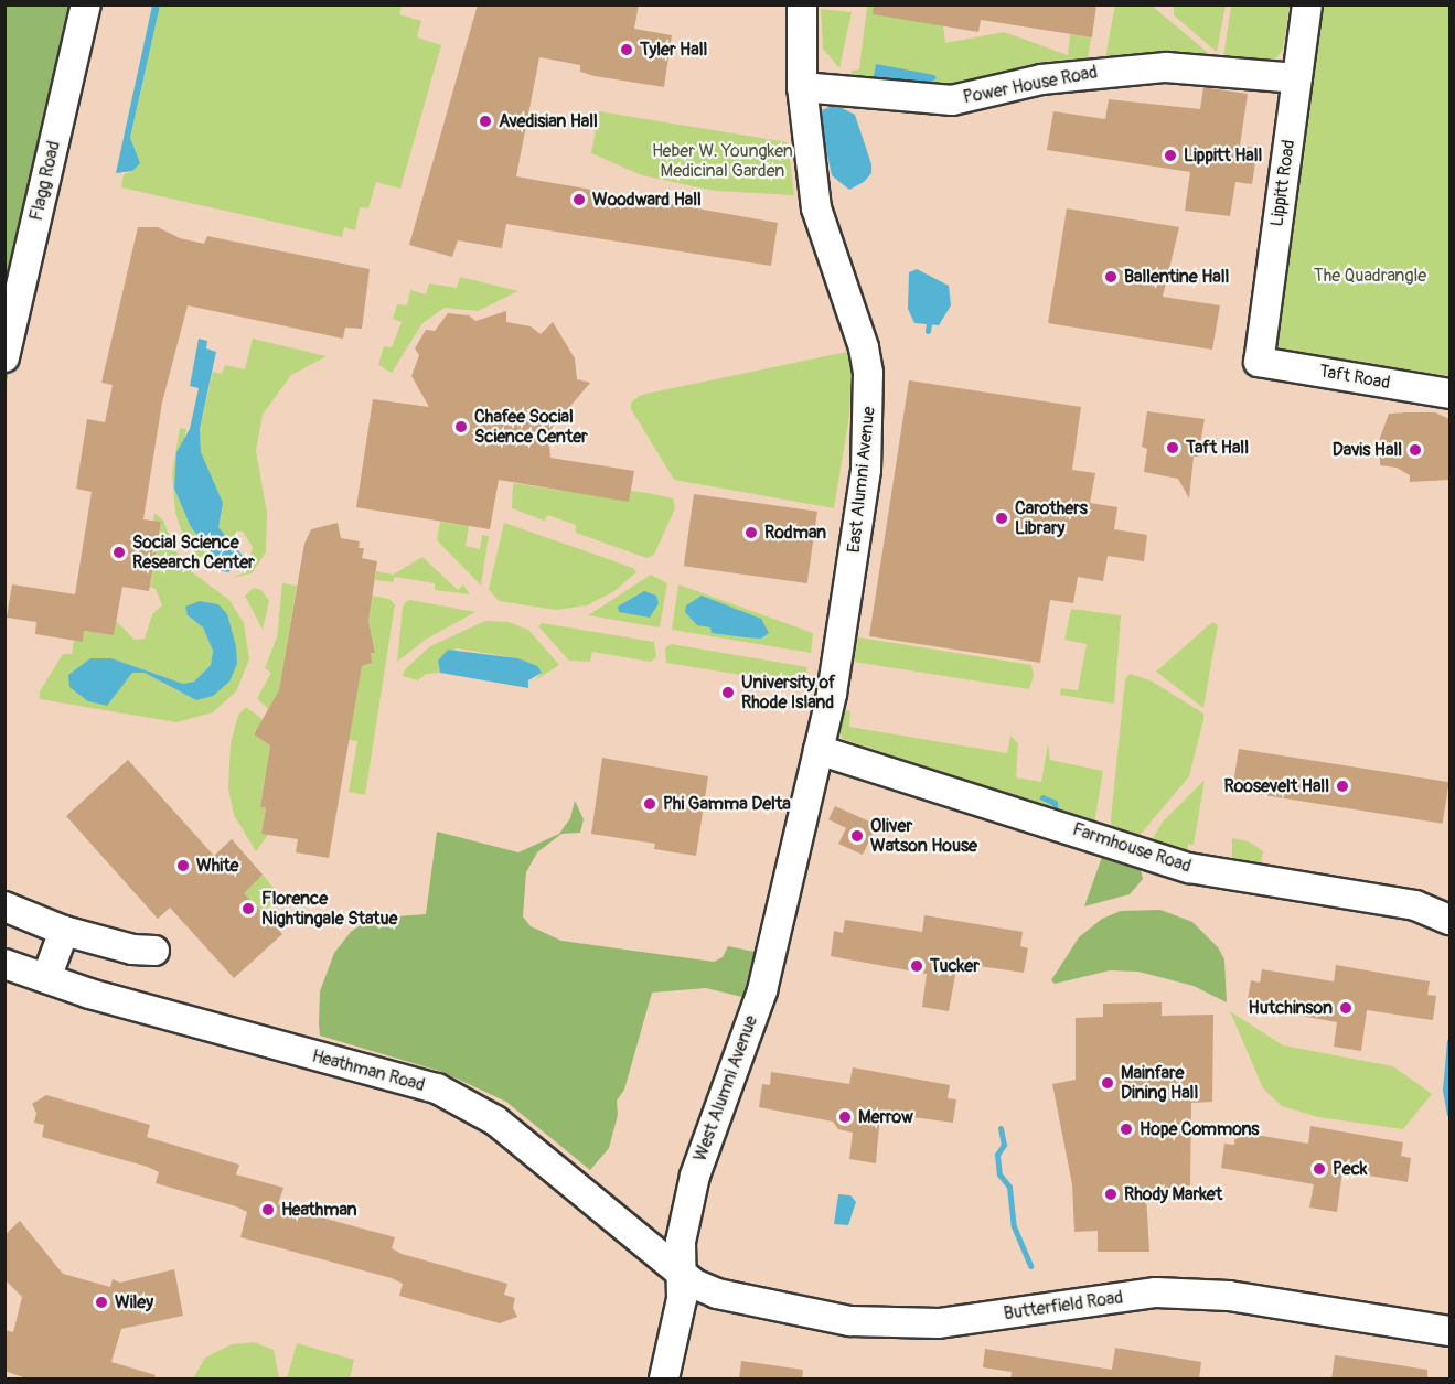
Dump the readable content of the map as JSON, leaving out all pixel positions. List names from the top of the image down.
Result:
{
  "streets": {
    "street": [
      "Power House Road",
      "Flagg Road",
      "Lippitt Road",
      "Taft Road",
      "East Alumni Avenue",
      "Farmhouse Road",
      "Heathman Road",
      "West Alumni Avenue",
      "Butterfield Road"
    ]
  },
  "crossings": [
    ["Power House Road", "Lippitt Road"],
    ["Power House Road", "East Alumni Avenue"],
    ["Lippitt Road", "Taft Road"],
    ["East Alumni Avenue", "Farmhouse Road"],
    ["East Alumni Avenue", "West Alumni Avenue"],
    ["Heathman Road", "West Alumni Avenue"],
    ["Heathman Road", "Butterfield Road"],
    ["West Alumni Avenue", "Butterfield Road"]
  ],
  "parks": ["Heber W. Youngken Medicinal Garden", "The Quadrangle"],
  "places": [
    "Tyler Hall",
    "Avedisian Hall",
    "Lippitt Hall",
    "Woodward Hall",
    "Ballentine Hall",
    "Chafee Social Science Center",
    "Taft Hall",
    "Davis Hall",
    "Carothers Library",
    "Rodman",
    "Social Science Research Center",
    "University of Rhode Island",
    "Roosevelt Hall",
    "Phi Gamma Delta",
    "Oliver Watson House",
    "White",
    "Florence Nightingale Statue",
    "Tucker",
    "Hutchinson",
    "Mainfare Dining Hall",
    "Merrow",
    "Hope Commons",
    "Peck",
    "Rhody Market",
    "Heathman",
    "Wiley"
  ]
}
